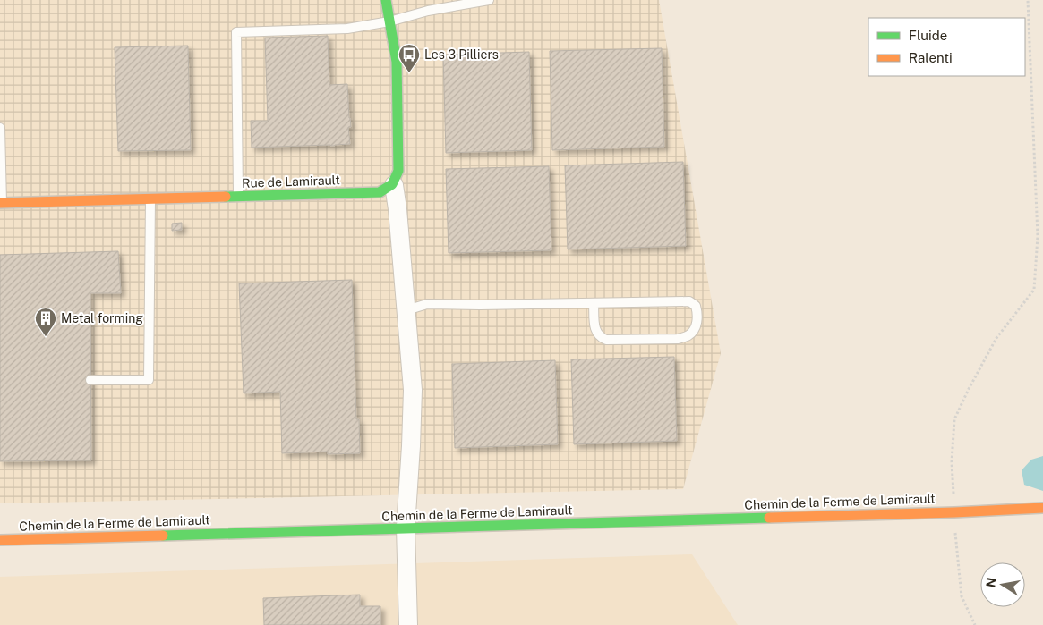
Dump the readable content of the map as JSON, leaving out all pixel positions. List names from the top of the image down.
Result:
{
  "streets": {
    "street": ["Rue de Lamirault", "Chemin de la Ferme de Lamirault"]
  },
  "places": {
    "bus stop": ["Les 3 Pilliers"],
    "building": ["Metal forming"]
  },
  "legend": ["Fluide", "Ralenti"],
  "north": "left"
}
